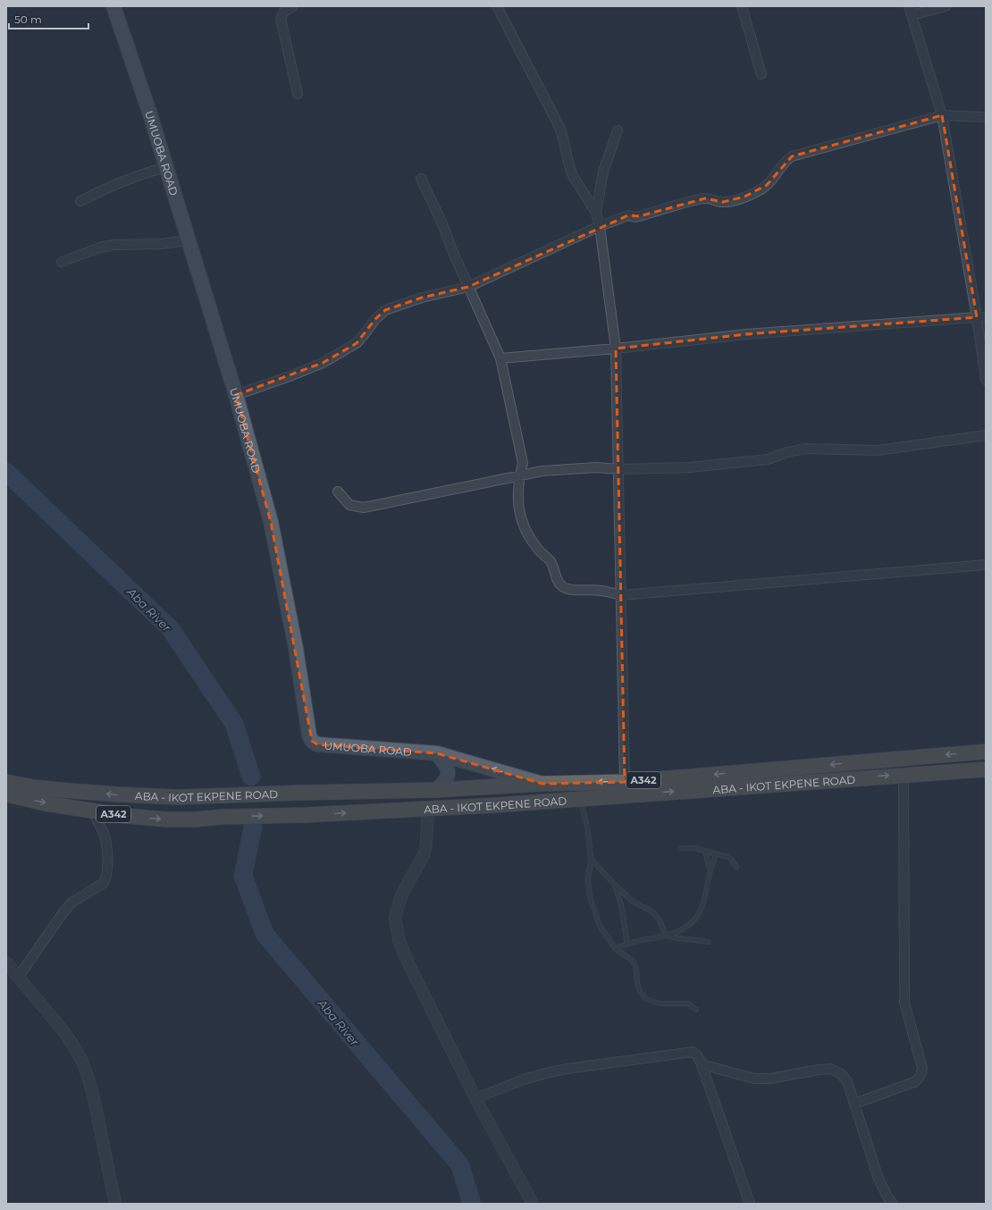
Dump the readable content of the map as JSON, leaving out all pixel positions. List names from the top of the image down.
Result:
{
  "streets": {
    "highway": ["A342", "ABA - IKOT EKPENE ROAD"],
    "main road": ["UMUOBA ROAD"]
  },
  "crossings": [
    ["UMUOBA ROAD", "ABA - IKOT EKPENE ROAD"]
  ],
  "water": ["Aba River"],
  "scale_bar": "50 m"
}
